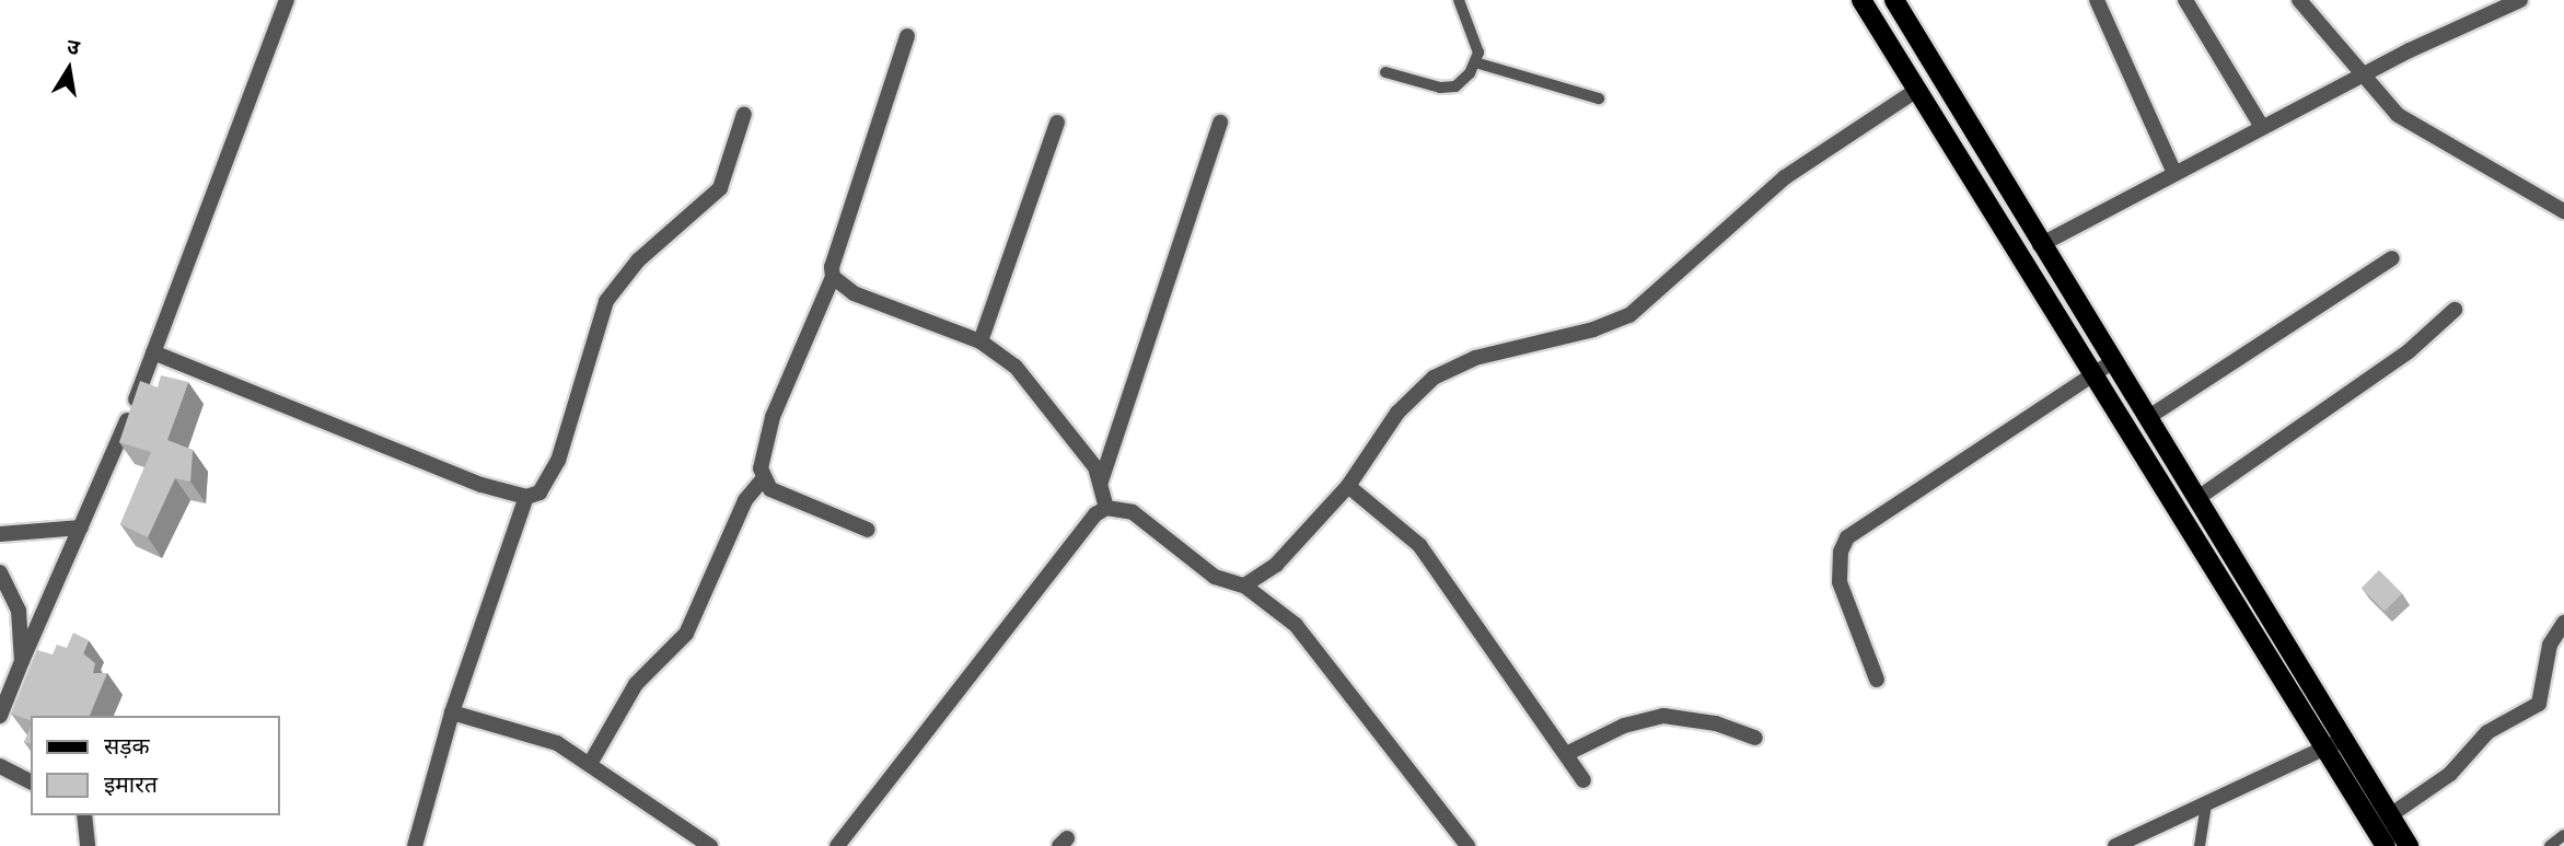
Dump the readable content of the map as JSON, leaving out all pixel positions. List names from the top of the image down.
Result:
{
  "legend": ["सड़क", "इमारत"],
  "north": "top"
}
